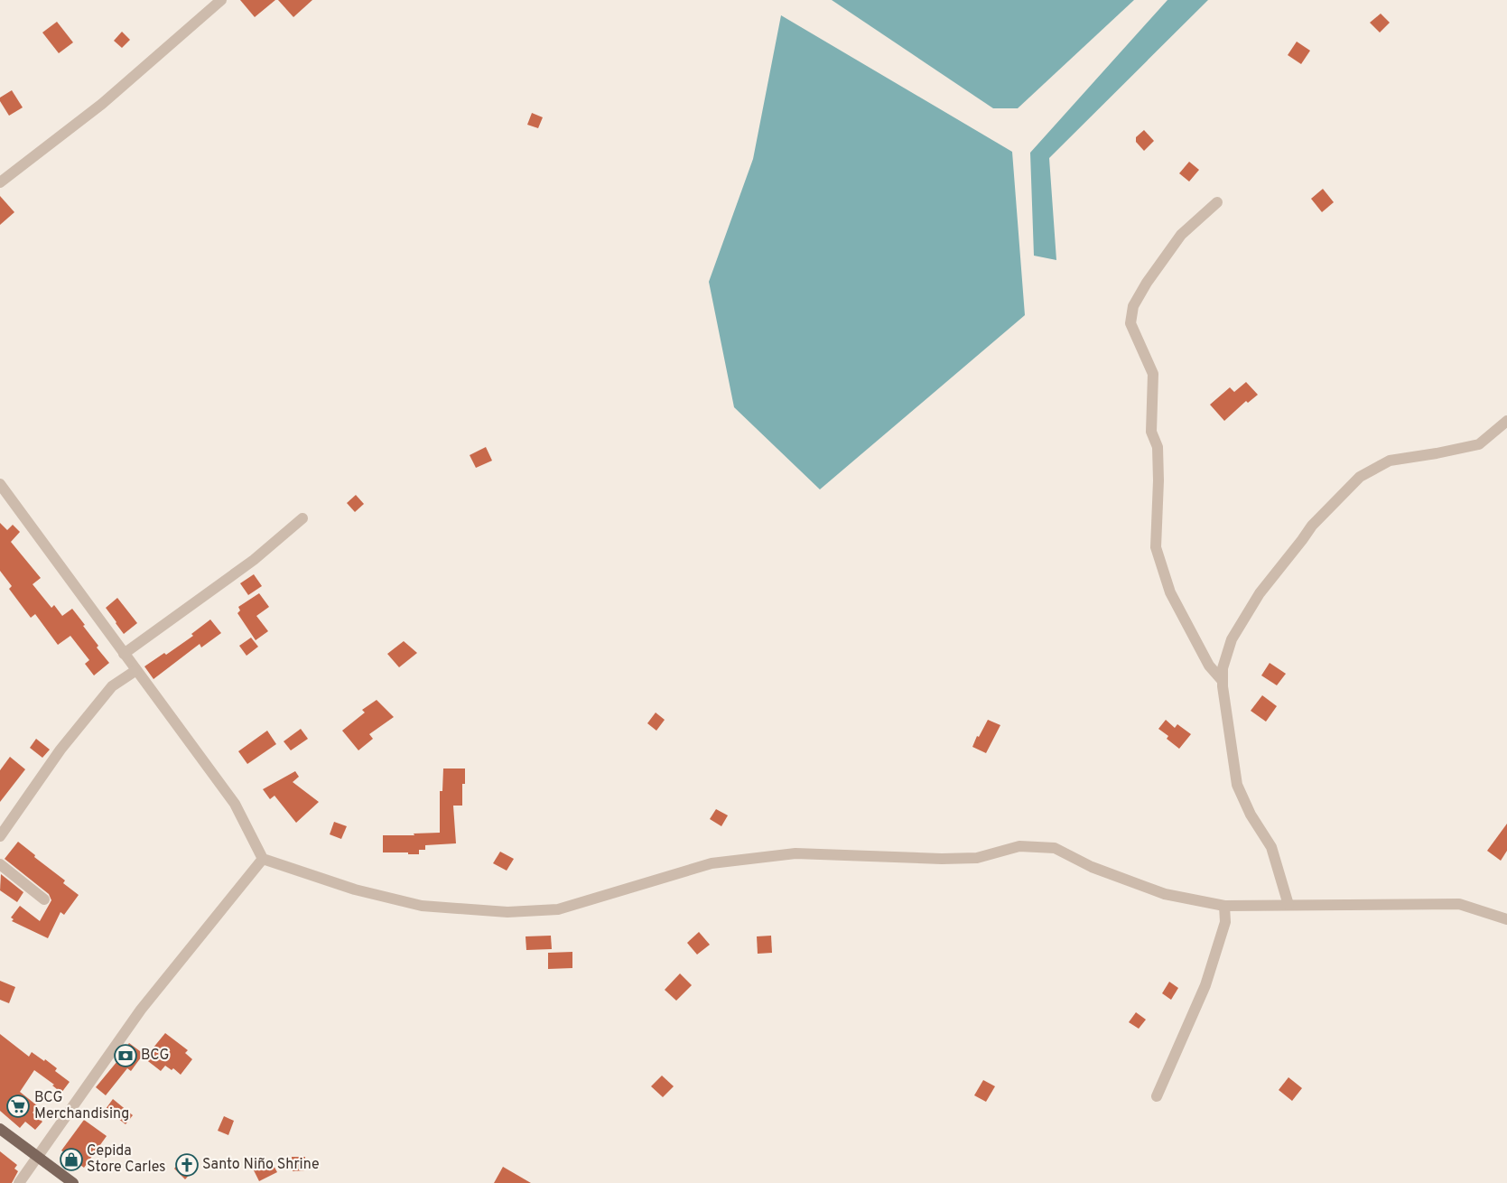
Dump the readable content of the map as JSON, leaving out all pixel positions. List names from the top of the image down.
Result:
{
  "places": {
    "bank": ["BCG"],
    "supermarket": ["BCG Merchandising"],
    "shop": ["Cepida Store Carles"],
    "church": ["Santo Niño Shrine"]
  }
}
